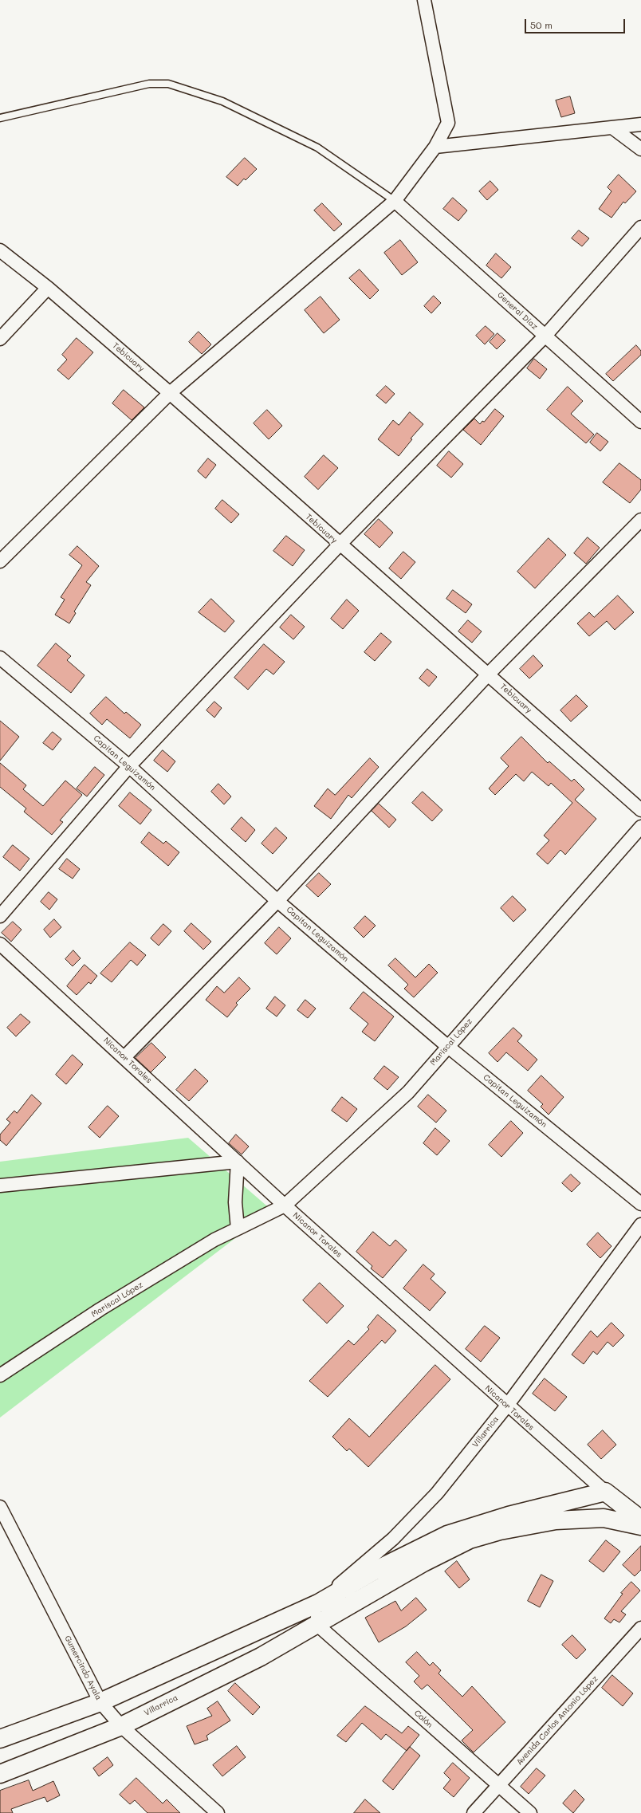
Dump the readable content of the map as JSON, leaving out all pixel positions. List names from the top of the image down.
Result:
{
  "streets": {
    "street": [
      "General Díaz",
      "Tebicuary",
      "Capitan Leguizamón",
      "Mariscal López",
      "Nicanor Torales",
      "Villarrica",
      "Gumercindo Ayala",
      "Colón",
      "Avenida Carlos Antonio López"
    ]
  },
  "crossings": [
    ["Capitan Leguizamón", "Mariscal López"],
    ["Mariscal López", "Nicanor Torales"],
    ["Nicanor Torales", "Villarrica"],
    ["Villarrica", "Gumercindo Ayala"],
    ["Villarrica", "Colón"],
    ["Colón", "Avenida Carlos Antonio López"]
  ],
  "scale_bar": "50 m"
}
